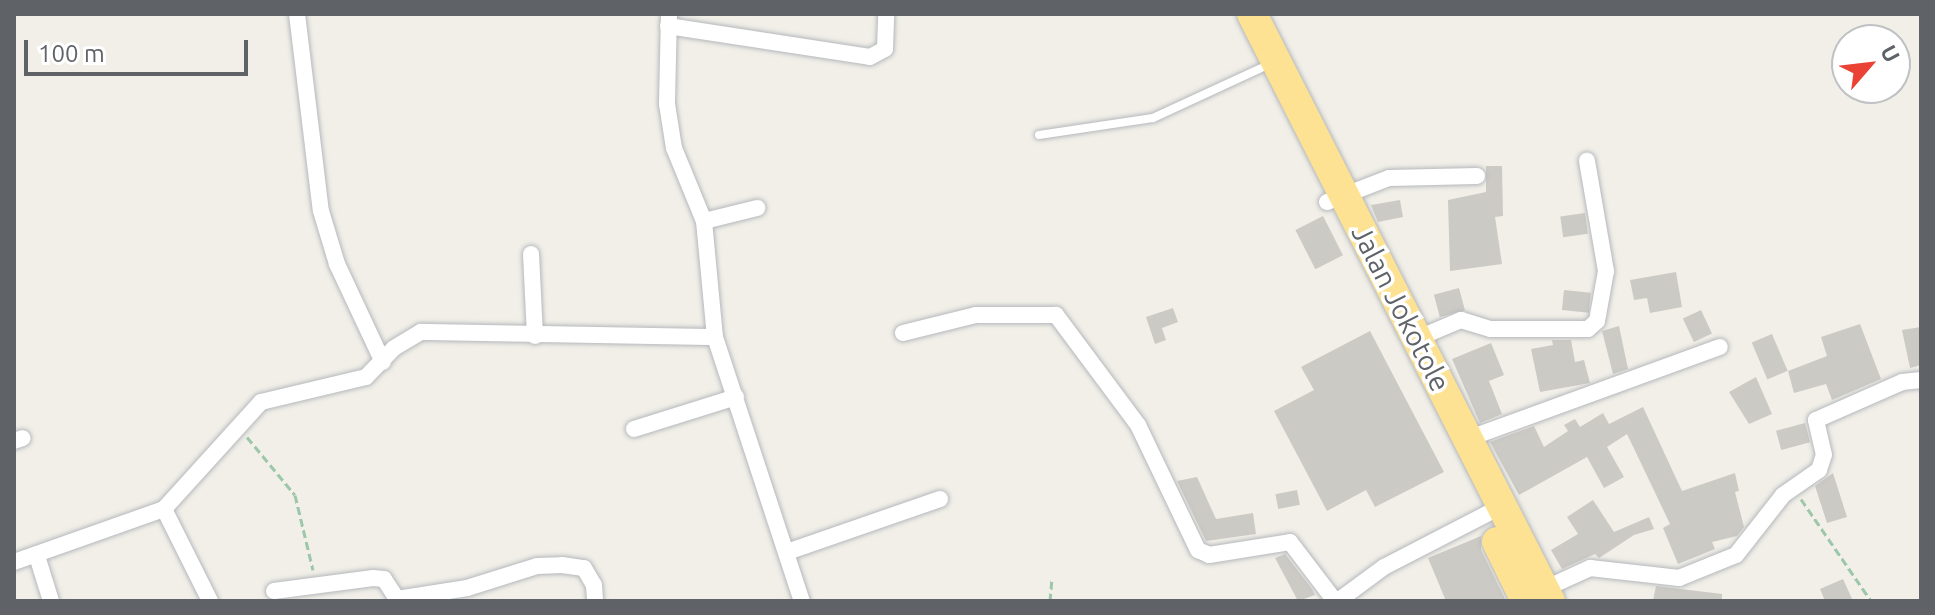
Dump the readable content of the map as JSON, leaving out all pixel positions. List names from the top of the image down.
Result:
{
  "streets": {
    "highway": ["Jalan Jokotole"]
  },
  "scale_bar": "100 m",
  "north": "top right"
}
